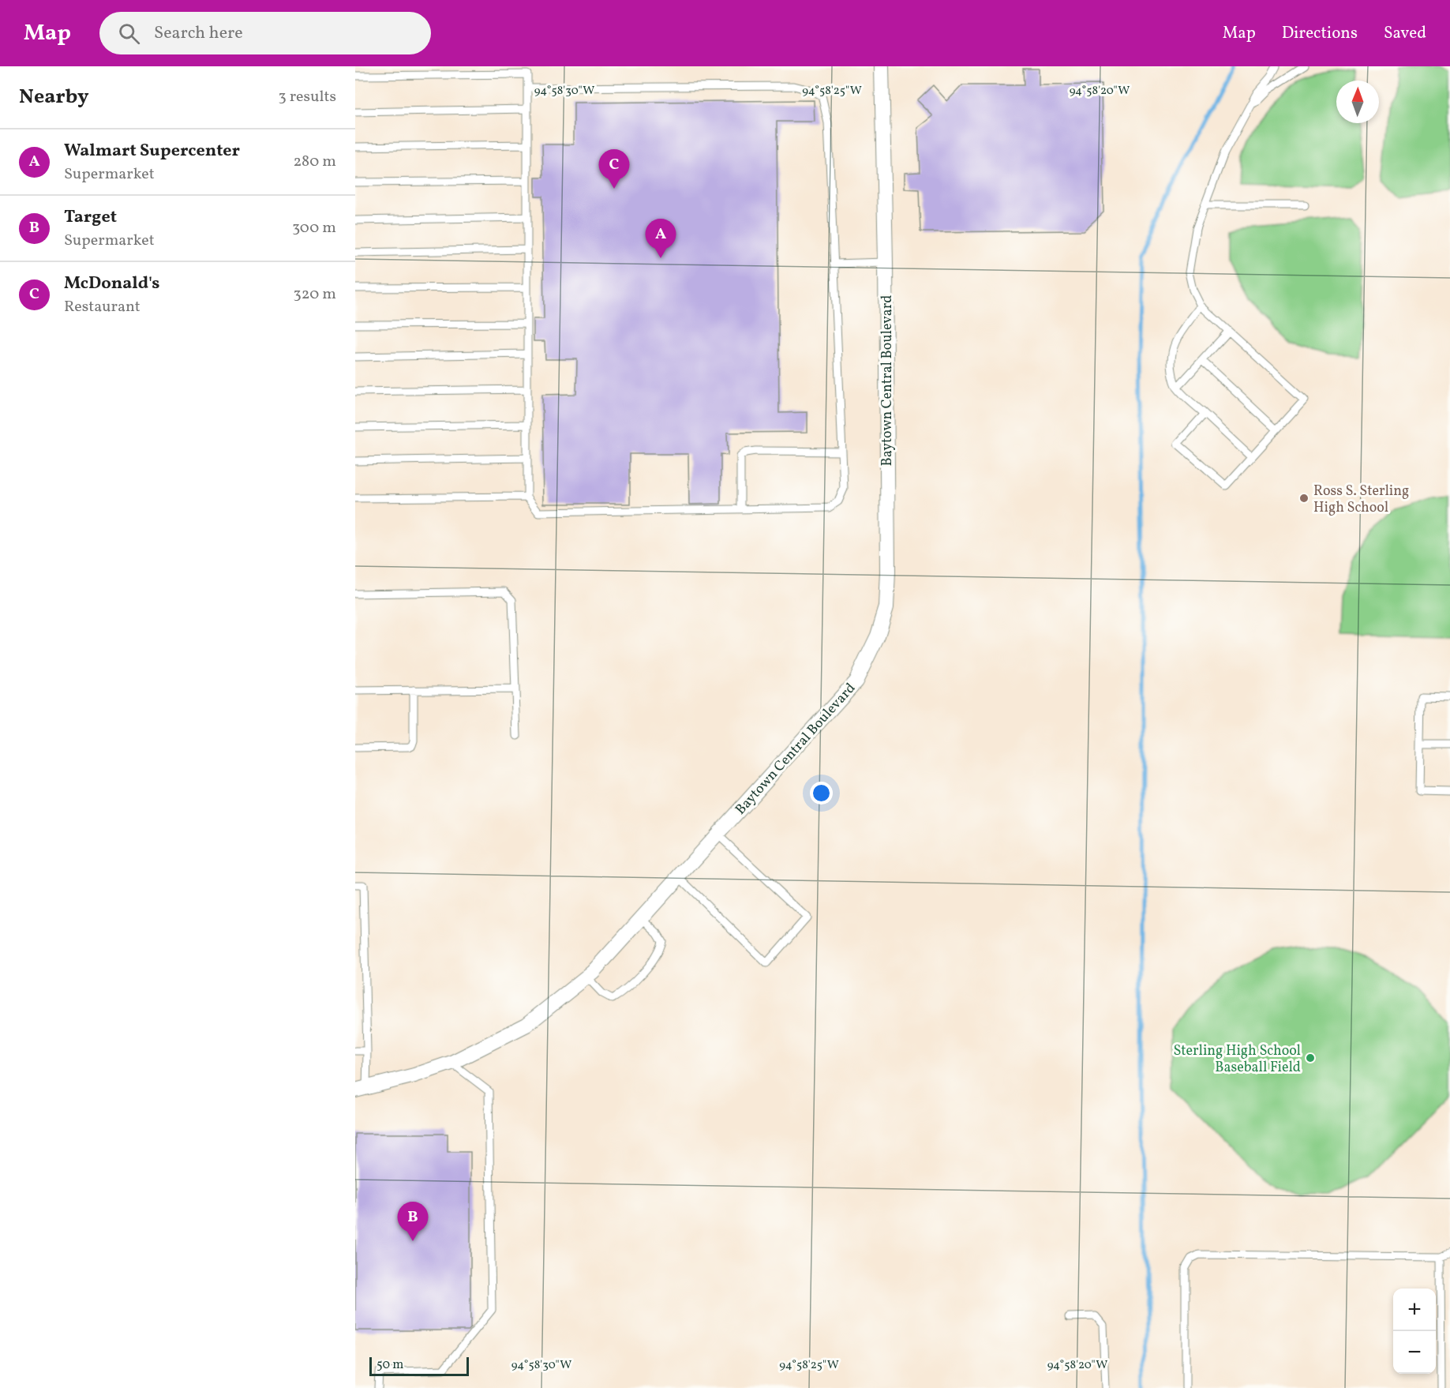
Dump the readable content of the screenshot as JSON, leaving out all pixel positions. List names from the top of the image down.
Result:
{
  "streets": {
    "street": ["Baytown Central Boulevard"]
  },
  "places": ["Ross S. Sterling High School", "Sterling High School Baseball Field"],
  "scale_bar": "50 m",
  "north": "top",
  "page": {
    "header": "Map",
    "search": "Search here",
    "nav": ["Map", "Directions", "Saved"],
    "heading": ["Nearby", "3 results"],
    "list": [
      {
        "mark": "A",
        "name": "Walmart Supercenter",
        "note": "Supermarket",
        "value": "280 m"
      },
      {
        "mark": "B",
        "name": "Target",
        "note": "Supermarket",
        "value": "300 m"
      },
      {
        "mark": "C",
        "name": "McDonald's",
        "note": "Restaurant",
        "value": "320 m"
      }
    ],
    "pins": ["C", "A", "B"],
    "map_buttons": ["+", "−"],
    "scale": "50 m"
  },
  "coordinates": ["94°58'30\"W", "94°58'25\"W", "94°58'20\"W"]
}
